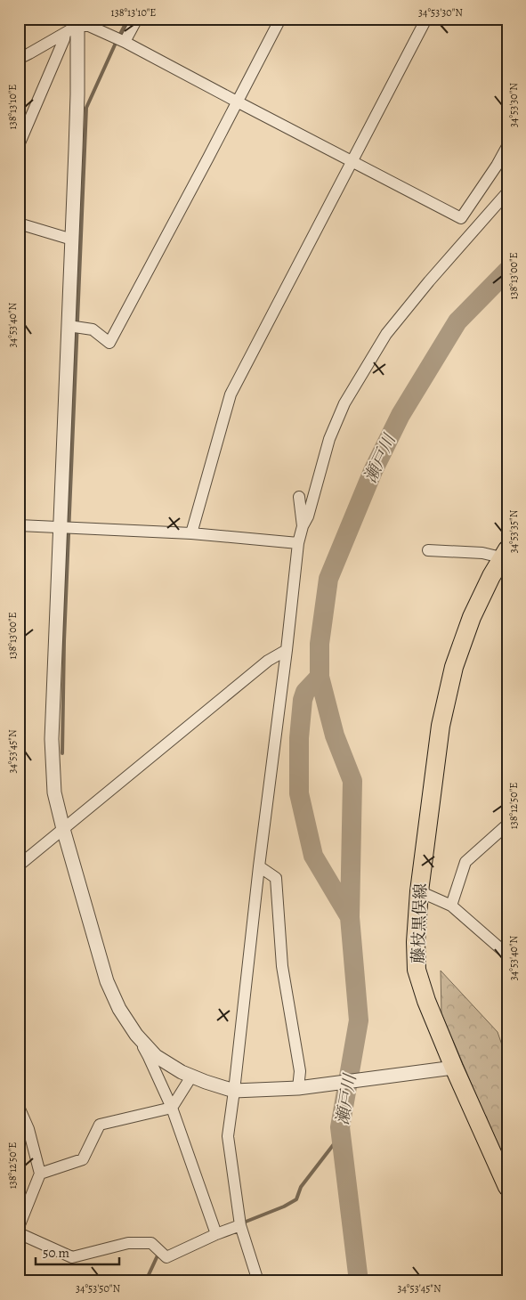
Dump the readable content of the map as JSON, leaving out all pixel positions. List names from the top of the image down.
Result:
{
  "streets": {
    "main road": ["藤枝黒俣線"]
  },
  "water": ["瀬戸川"],
  "scale_bar": "50 m",
  "coordinates": [
    "138°13'10\"E",
    "34°53'30\"N",
    "138°13'00\"E",
    "34°53'40\"N",
    "34°53'35\"N",
    "34°53'45\"N",
    "138°12'50\"E",
    "34°53'50\"N"
  ]
}
